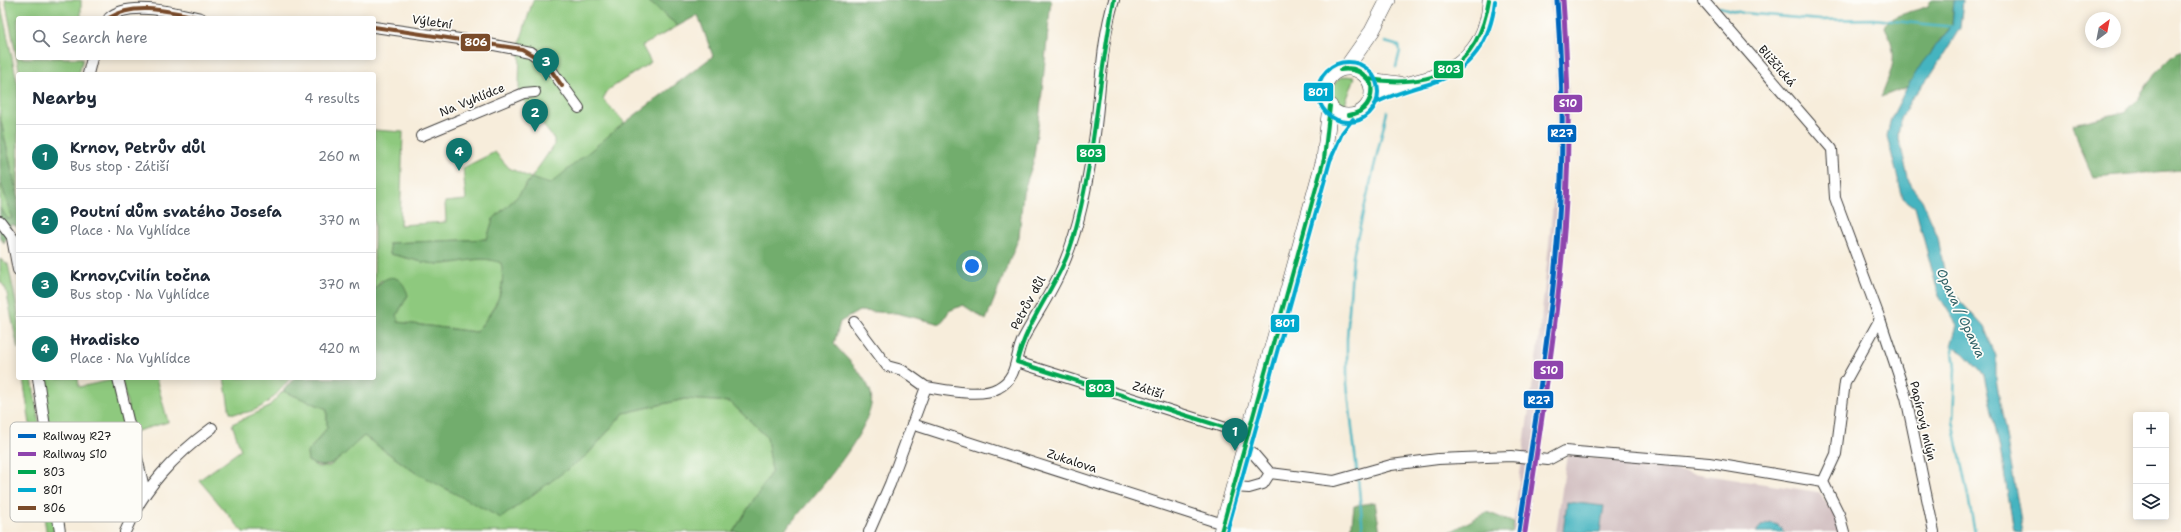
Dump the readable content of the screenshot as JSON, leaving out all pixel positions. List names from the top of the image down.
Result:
{
  "streets": {
    "street": [
      "Výletní",
      "Bližčická",
      "Na Vyhlídce",
      "Petrův důl",
      "Zátiší",
      "Papírový mlýn",
      "Zukalova"
    ]
  },
  "crossings": [
    ["Bližčická", "Papírový mlýn"],
    ["Petrův důl", "Zátiší"]
  ],
  "water": ["Opava / Opawa"],
  "lines": [
    "rail line R27",
    "rail line S10",
    "transit line 803",
    "transit line 801",
    "transit line 806"
  ],
  "legend": [
    "Railway R27",
    "Railway S10",
    "803",
    "801",
    "806"
  ],
  "north": "top right",
  "page": {
    "search": "Search here",
    "pins": [
      "3",
      "2",
      "4",
      "1"
    ],
    "heading": ["Nearby", "4 results"],
    "list": [
      {
        "mark": "1",
        "name": "Krnov, Petrův důl",
        "note": "Bus stop · Zátiší",
        "value": "260 m"
      },
      {
        "mark": "2",
        "name": "Poutní dům svatého Josefa",
        "note": "Place · Na Vyhlídce",
        "value": "370 m"
      },
      {
        "mark": "3",
        "name": "Krnov,Cvilín točna",
        "note": "Bus stop · Na Vyhlídce",
        "value": "370 m"
      },
      {
        "mark": "4",
        "name": "Hradisko",
        "note": "Place · Na Vyhlídce",
        "value": "420 m"
      }
    ],
    "map_buttons": ["+", "−"]
  }
}
